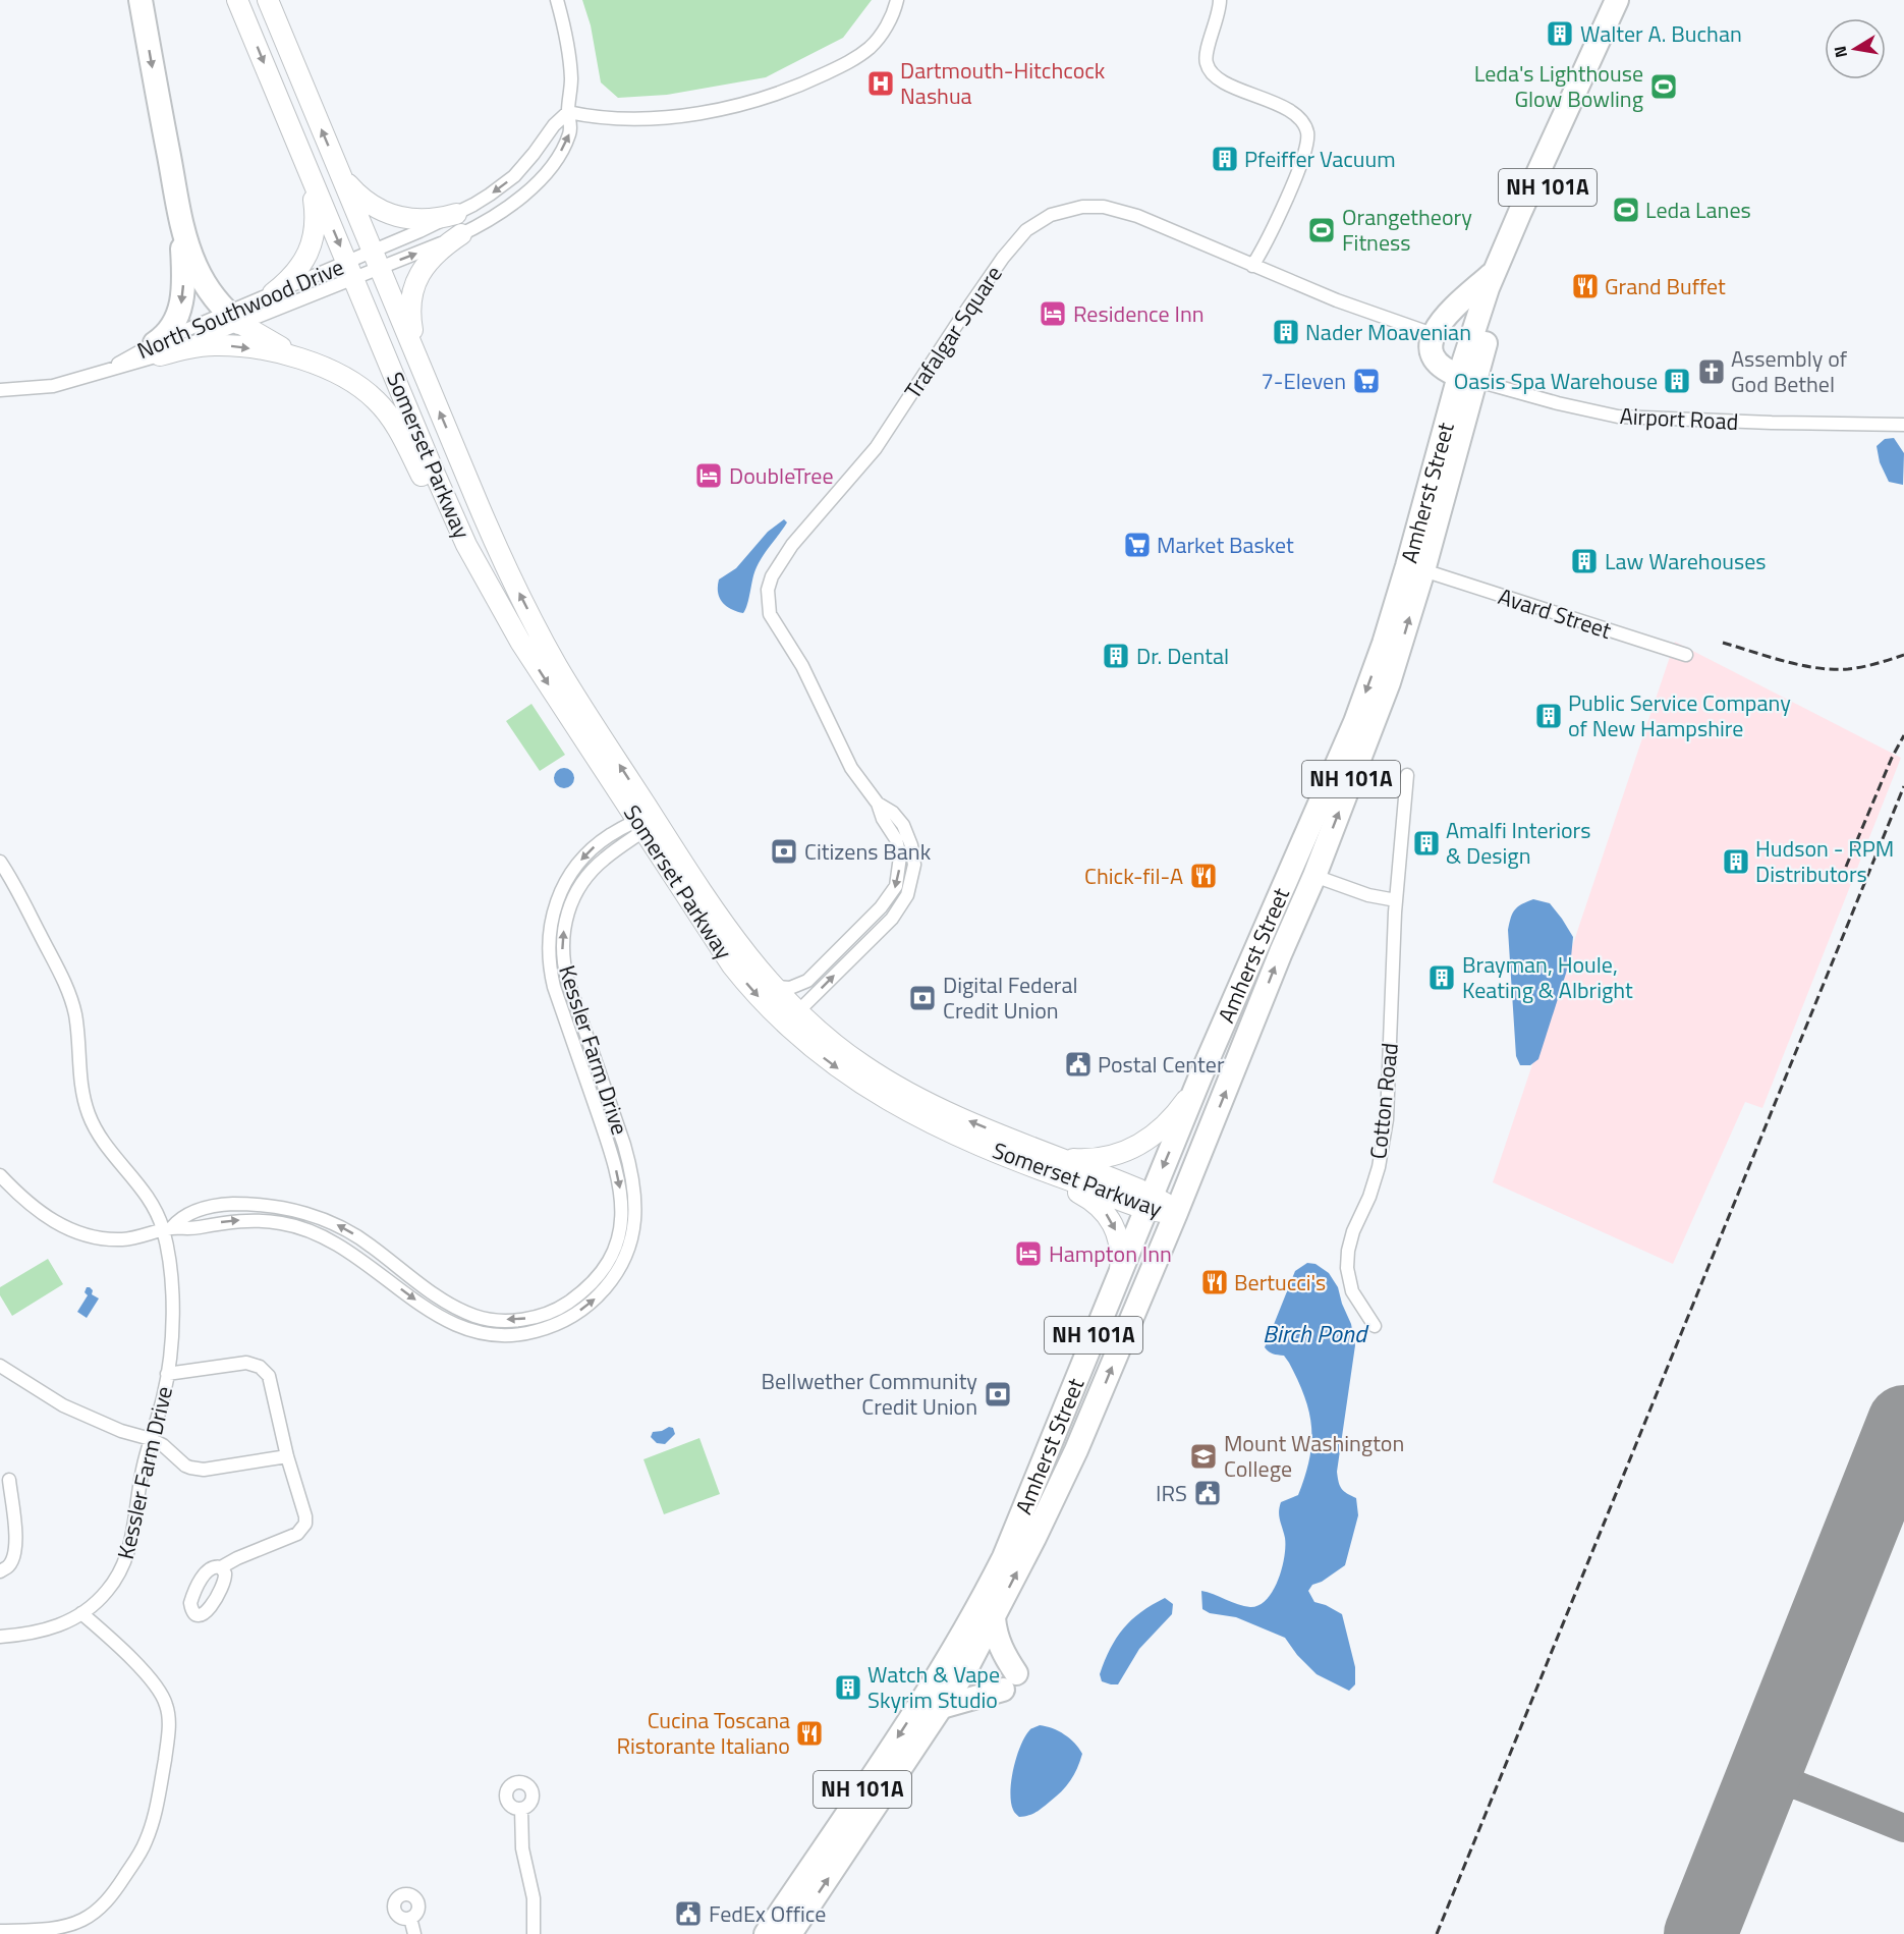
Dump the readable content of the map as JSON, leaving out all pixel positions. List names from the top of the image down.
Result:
{
  "streets": {
    "highway": ["NH 101A", "Amherst Street"],
    "main road": ["Somerset Parkway"],
    "street": [
      "North Southwood Drive",
      "Trafalgar Square",
      "Airport Road",
      "Avard Street",
      "Kessler Farm Drive",
      "Cotton Road"
    ]
  },
  "crossings": [
    ["North Southwood Drive", "Somerset Parkway"],
    ["Trafalgar Square", "Somerset Parkway"],
    ["Airport Road", "Amherst Street"],
    ["Somerset Parkway", "Amherst Street"],
    ["Somerset Parkway", "Kessler Farm Drive"],
    ["Amherst Street", "Avard Street"]
  ],
  "water": ["Birch Pond"],
  "places": {
    "building": [
      "Walter A. Buchan",
      "Pfeiffer Vacuum",
      "Nader Moavenian",
      "Oasis Spa Warehouse",
      "Law Warehouses",
      "Dr. Dental",
      "Public Service Company of New Hampshire",
      "Amalfi Interiors & Design",
      "Hudson - RPM Distributors",
      "Brayman, Houle, Keating & Albright",
      "Watch & Vape Skyrim Studio"
    ],
    "hospital": ["Dartmouth-Hitchcock Nashua"],
    "sports": ["Leda's Lighthouse Glow Bowling", "Leda Lanes", "Orangetheory Fitness"],
    "restaurant": [
      "Grand Buffet",
      "Chick-fil-A",
      "Bertucci's",
      "Cucina Toscana Ristorante Italiano"
    ],
    "hotel": ["Residence Inn", "DoubleTree", "Hampton Inn"],
    "church": ["Assembly of God Bethel"],
    "supermarket": ["7-Eleven", "Market Basket"],
    "bank": ["Citizens Bank", "Digital Federal Credit Union", "Bellwether Community Credit Union"],
    "public building": ["Postal Center", "IRS", "FedEx Office"],
    "school or university": ["Mount Washington College"]
  },
  "north": "left"
}
